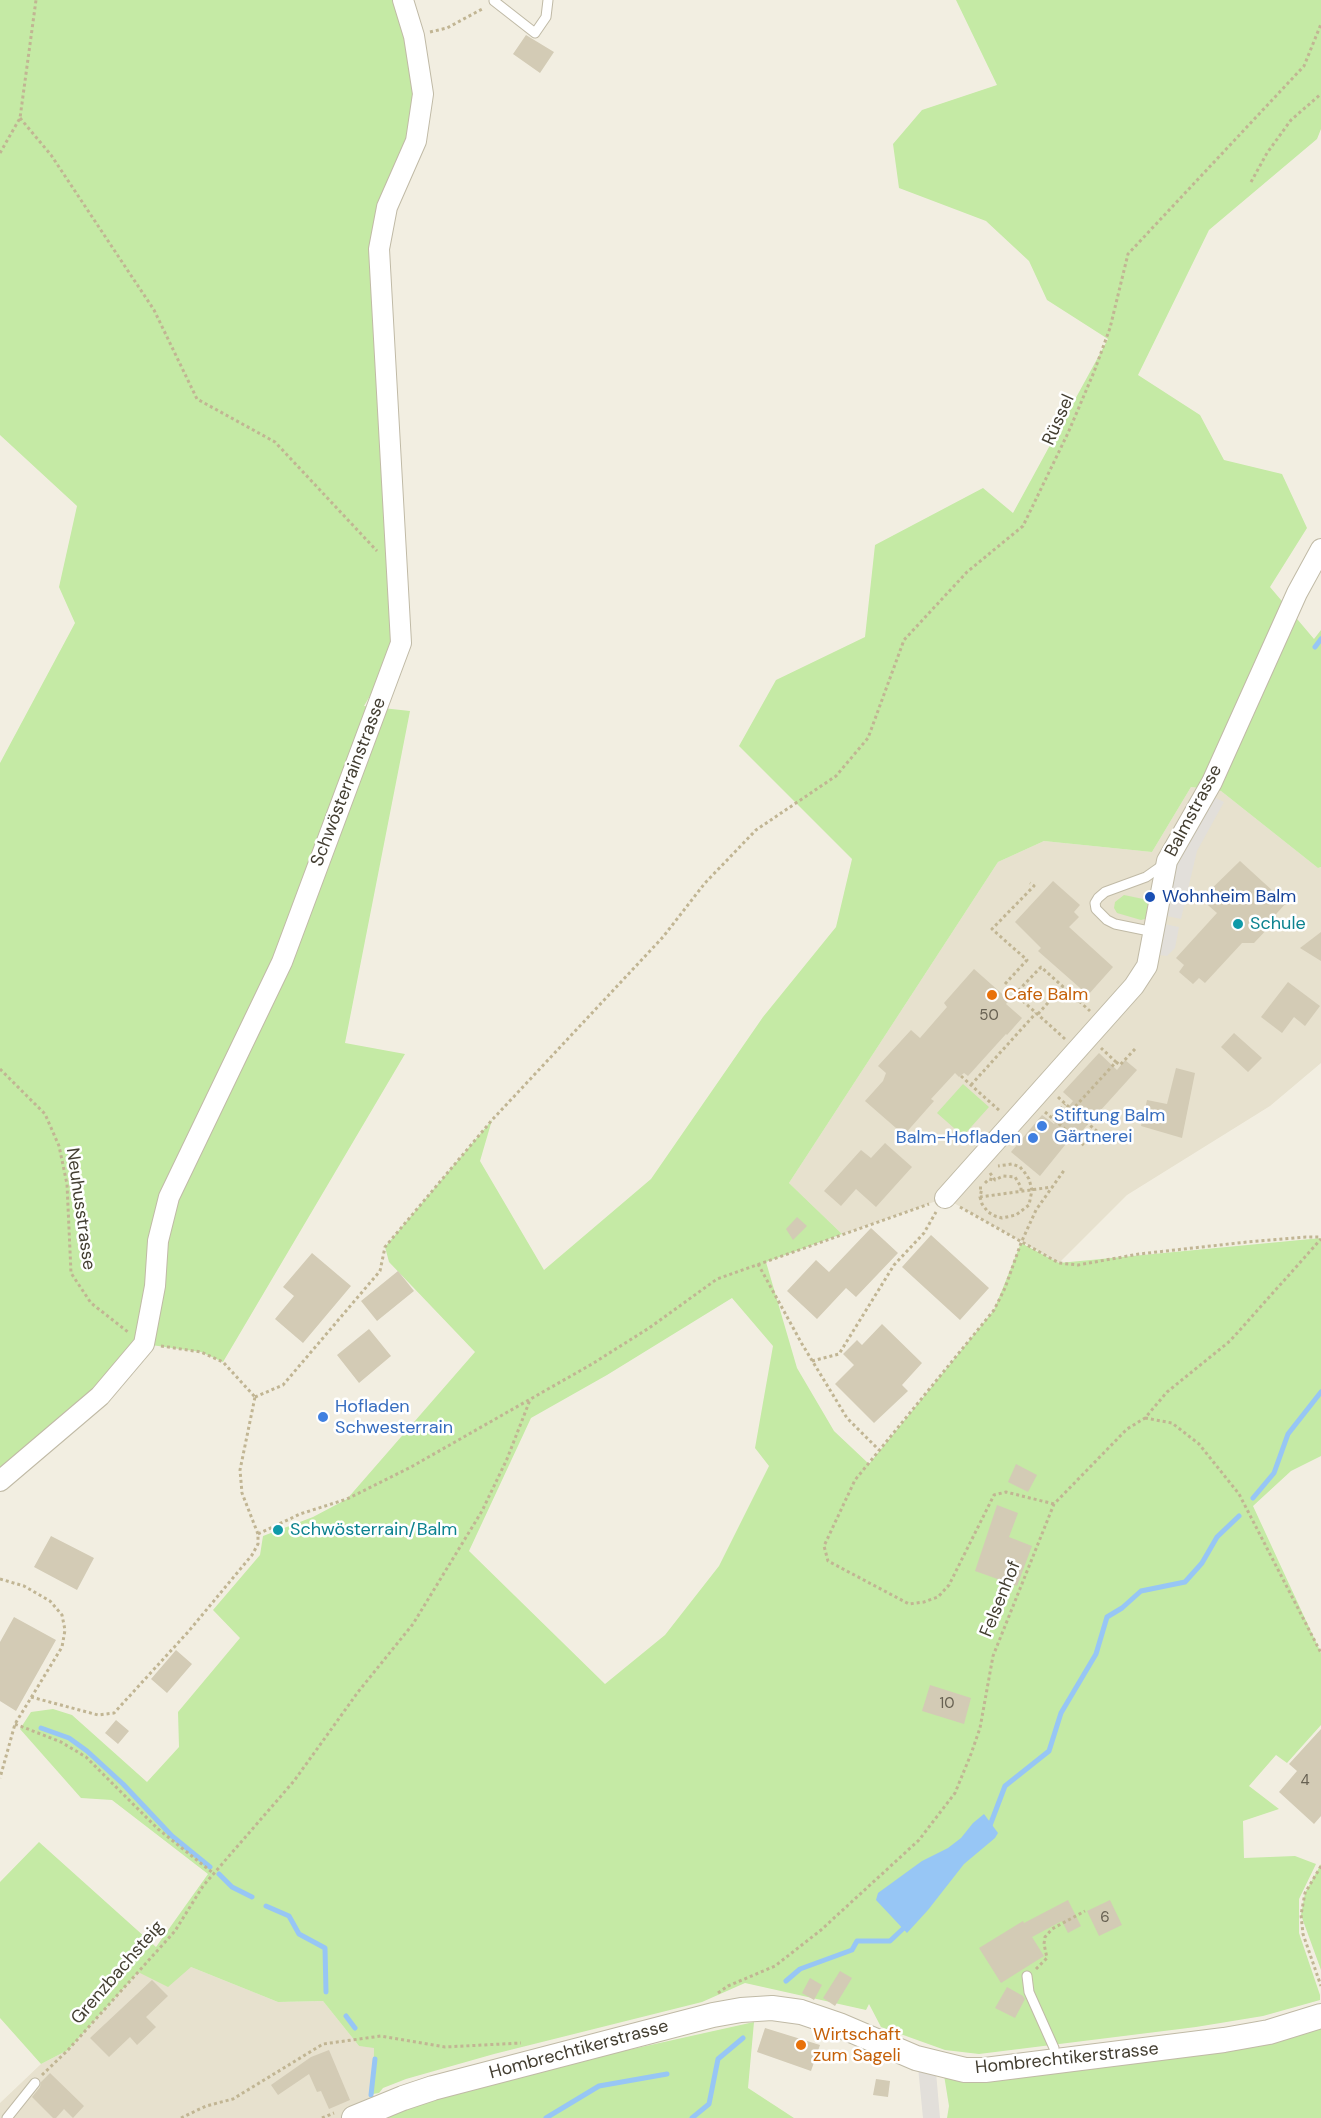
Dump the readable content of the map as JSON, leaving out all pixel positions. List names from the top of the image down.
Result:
{
  "streets": {
    "street": ["Schwösterrainstrasse", "Balmstrasse", "Hombrechtikerstrasse"],
    "path": [
      "Rüssel",
      "Neuhusstrasse",
      "Felsenhof",
      "Grenzbachsteig"
    ]
  },
  "crossings": [
    ["Schwösterrainstrasse", "Neuhusstrasse"],
    ["Felsenhof", "Hombrechtikerstrasse"]
  ],
  "places": [
    "Wohnheim Balm",
    "Schule",
    "Cafe Balm",
    "Stiftung Balm Gärtnerei",
    "Balm-Hofladen",
    "Hofladen Schwesterrain",
    "Schwösterrain/Balm",
    "Wirtschaft zum Sageli"
  ],
  "house_numbers": [
    "50",
    "10",
    "4",
    "6"
  ]
}
